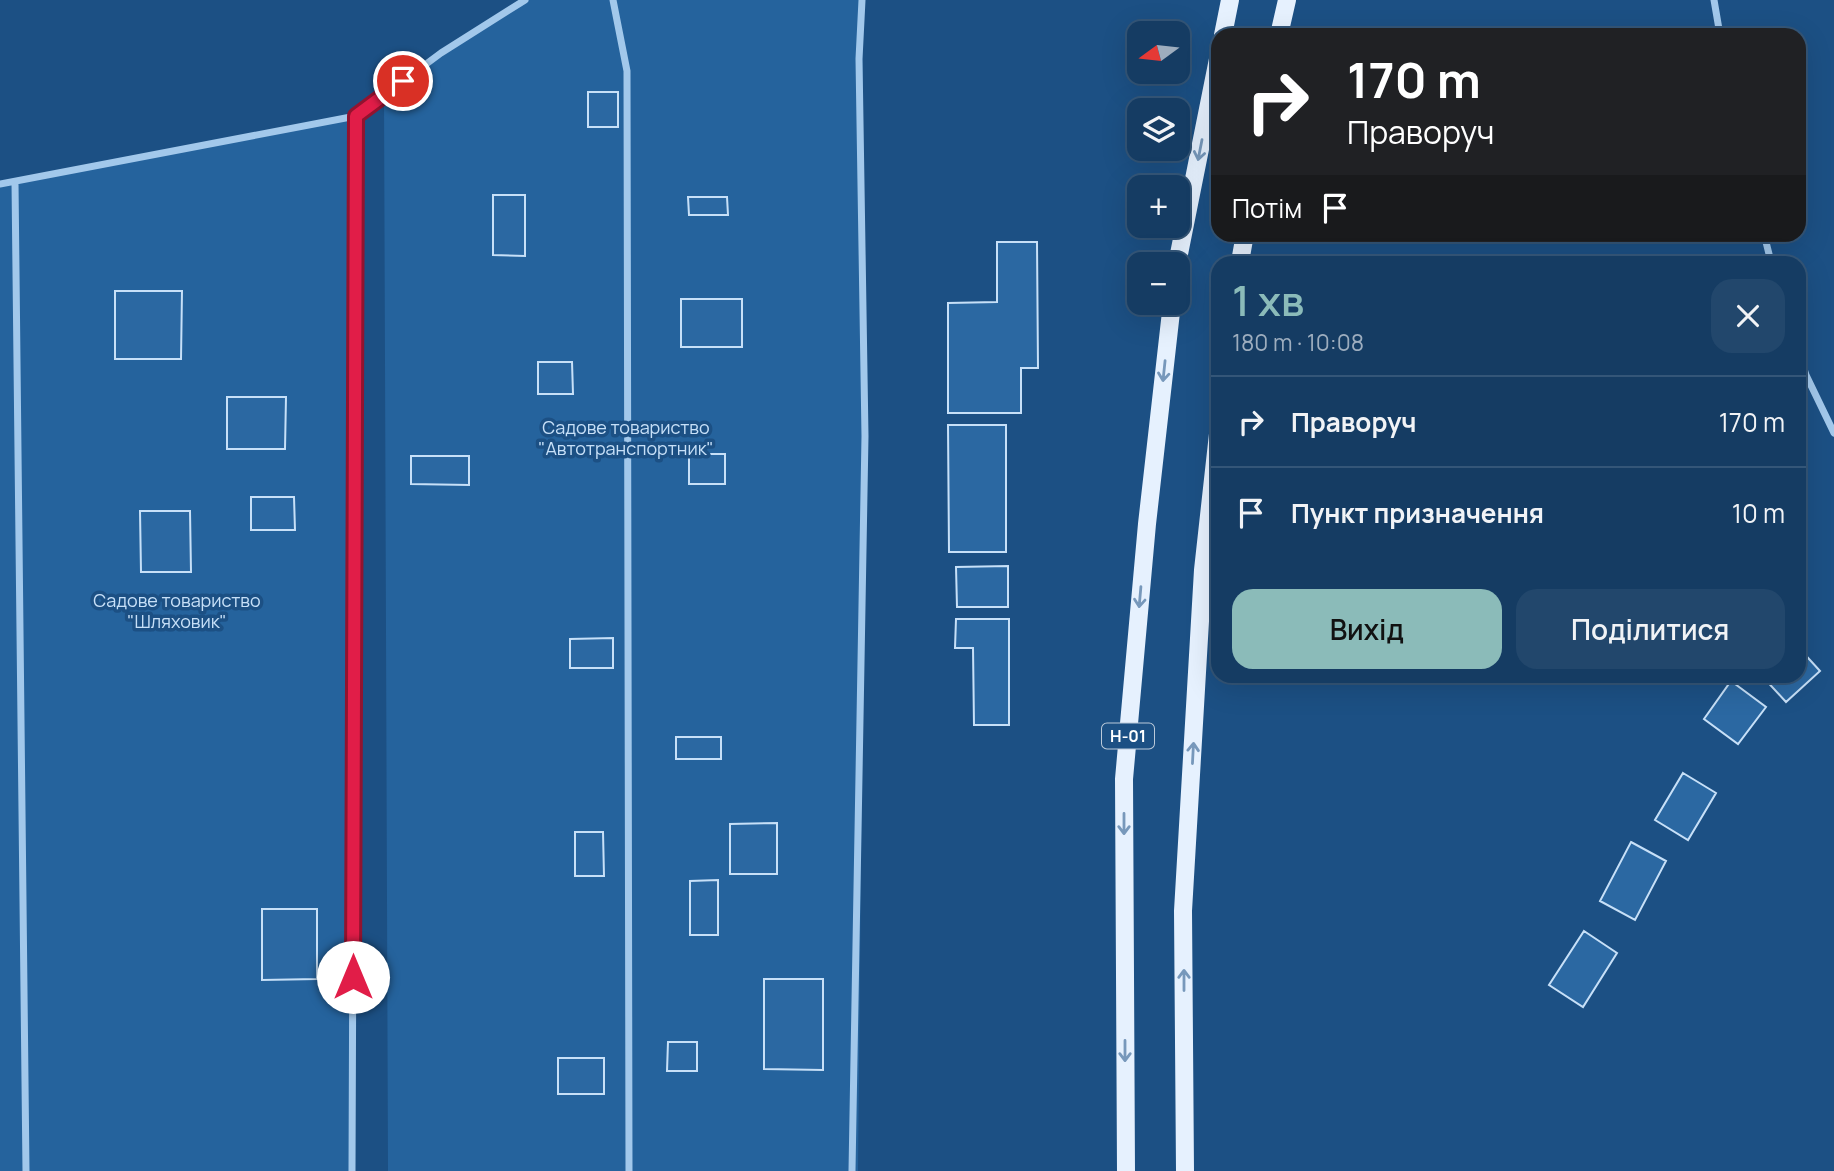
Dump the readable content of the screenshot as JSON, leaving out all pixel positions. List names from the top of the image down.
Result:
{
  "streets": {
    "main road": ["Н-01"]
  },
  "parks": ["Садове товариство \"Автотранспортник\"", "Садове товариство \"Шляховик\""],
  "north": "left",
  "page": {
    "map_buttons": ["+", "−"],
    "turn": ["170 m", "Праворуч"],
    "then": "Потім",
    "heading": ["1 хв", "180 m · 10:08"],
    "list": [
      {
        "name": "Праворуч",
        "value": "170 m"
      },
      {
        "name": "Пункт призначення",
        "value": "10 m"
      }
    ],
    "buttons": ["Вихід", "Поділитися"]
  }
}
